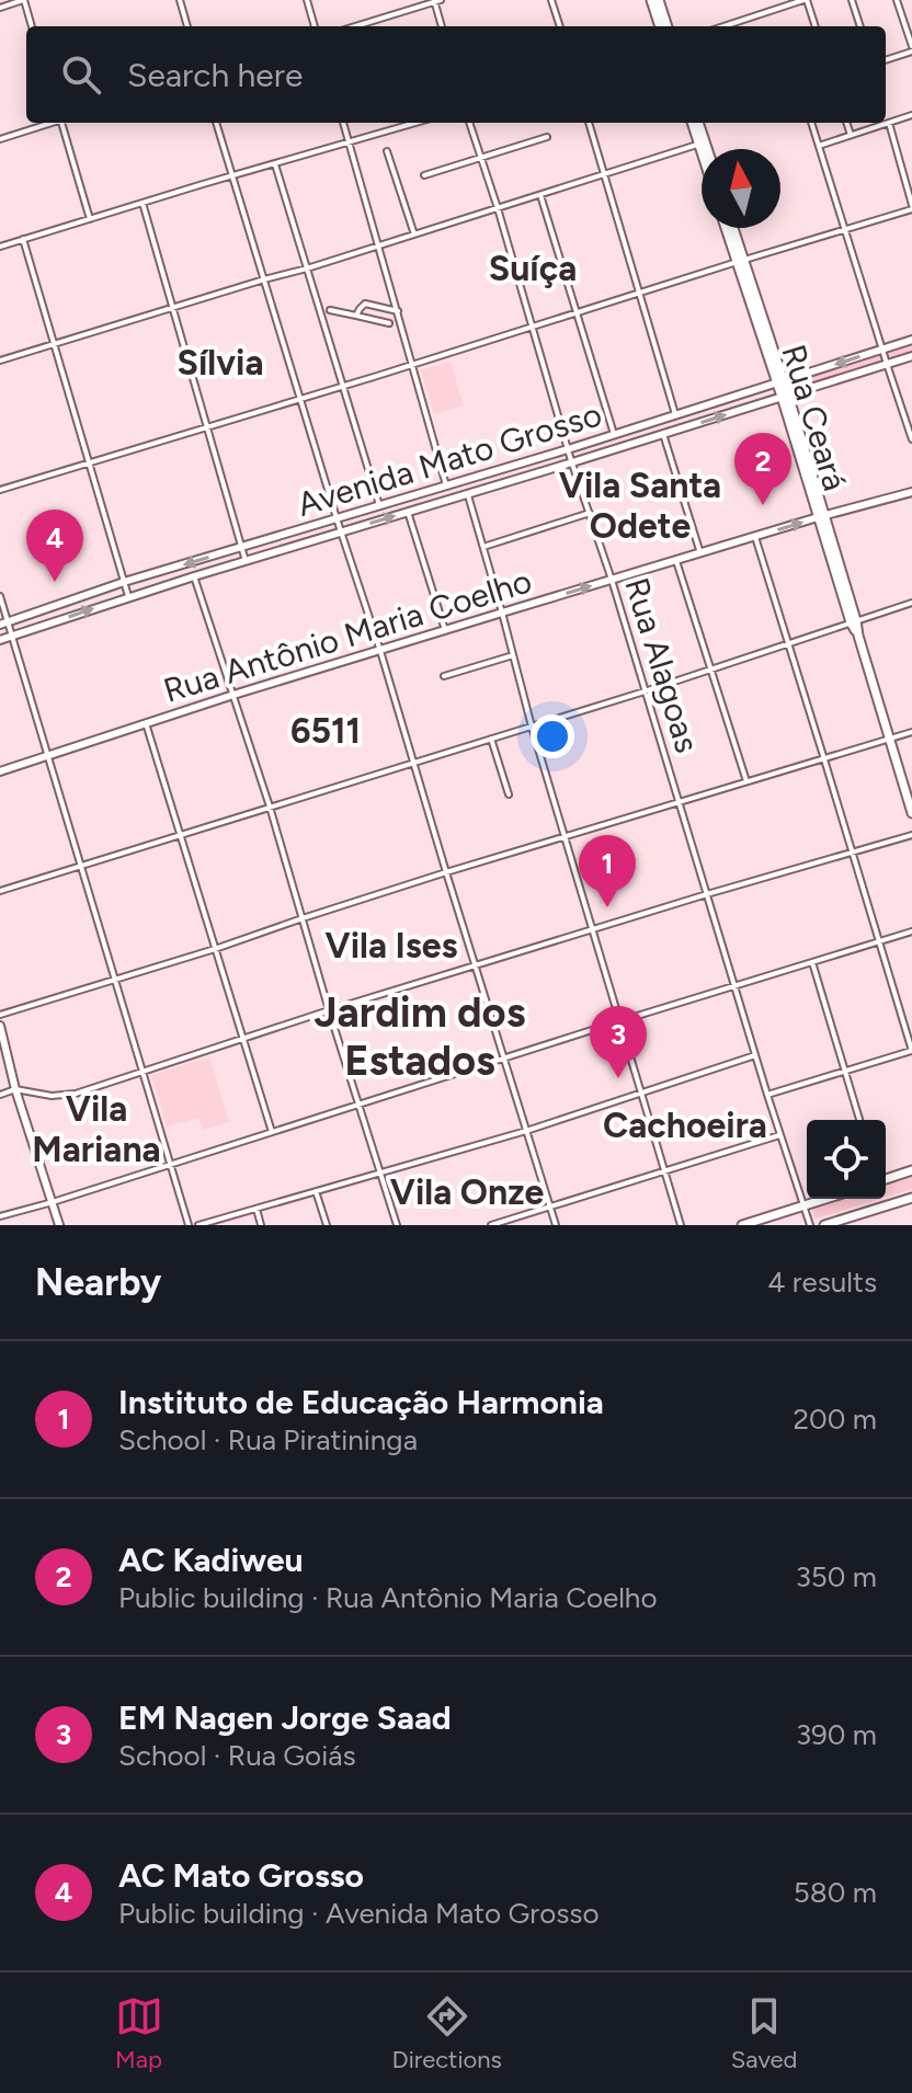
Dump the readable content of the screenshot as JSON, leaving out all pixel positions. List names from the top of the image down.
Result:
{
  "streets": {
    "main road": ["Rua Ceará", "Avenida Mato Grosso", "Rua Antônio Maria Coelho"],
    "street": ["Rua Alagoas"]
  },
  "crossings": [
    ["Rua Ceará", "Avenida Mato Grosso"],
    ["Rua Ceará", "Rua Antônio Maria Coelho"],
    ["Avenida Mato Grosso", "Rua Alagoas"],
    ["Rua Antônio Maria Coelho", "Rua Alagoas"]
  ],
  "districts": [
    "Suíça",
    "Sílvia",
    "Vila Santa Odete",
    "6511",
    "Vila Ises",
    "Jardim dos Estados",
    "Vila Mariana",
    "Cachoeira",
    "Vila Onze"
  ],
  "north": "top",
  "page": {
    "search": "Search here",
    "pins": [
      "2",
      "4",
      "1",
      "3"
    ],
    "heading": ["Nearby", "4 results"],
    "list": [
      {
        "mark": "1",
        "name": "Instituto de Educação Harmonia",
        "note": "School · Rua Piratininga",
        "value": "200 m"
      },
      {
        "mark": "2",
        "name": "AC Kadiweu",
        "note": "Public building · Rua Antônio Maria Coelho",
        "value": "350 m"
      },
      {
        "mark": "3",
        "name": "EM Nagen Jorge Saad",
        "note": "School · Rua Goiás",
        "value": "390 m"
      },
      {
        "mark": "4",
        "name": "AC Mato Grosso",
        "note": "Public building · Avenida Mato Grosso",
        "value": "580 m"
      }
    ],
    "nav": ["Map", "Directions", "Saved"]
  }
}
